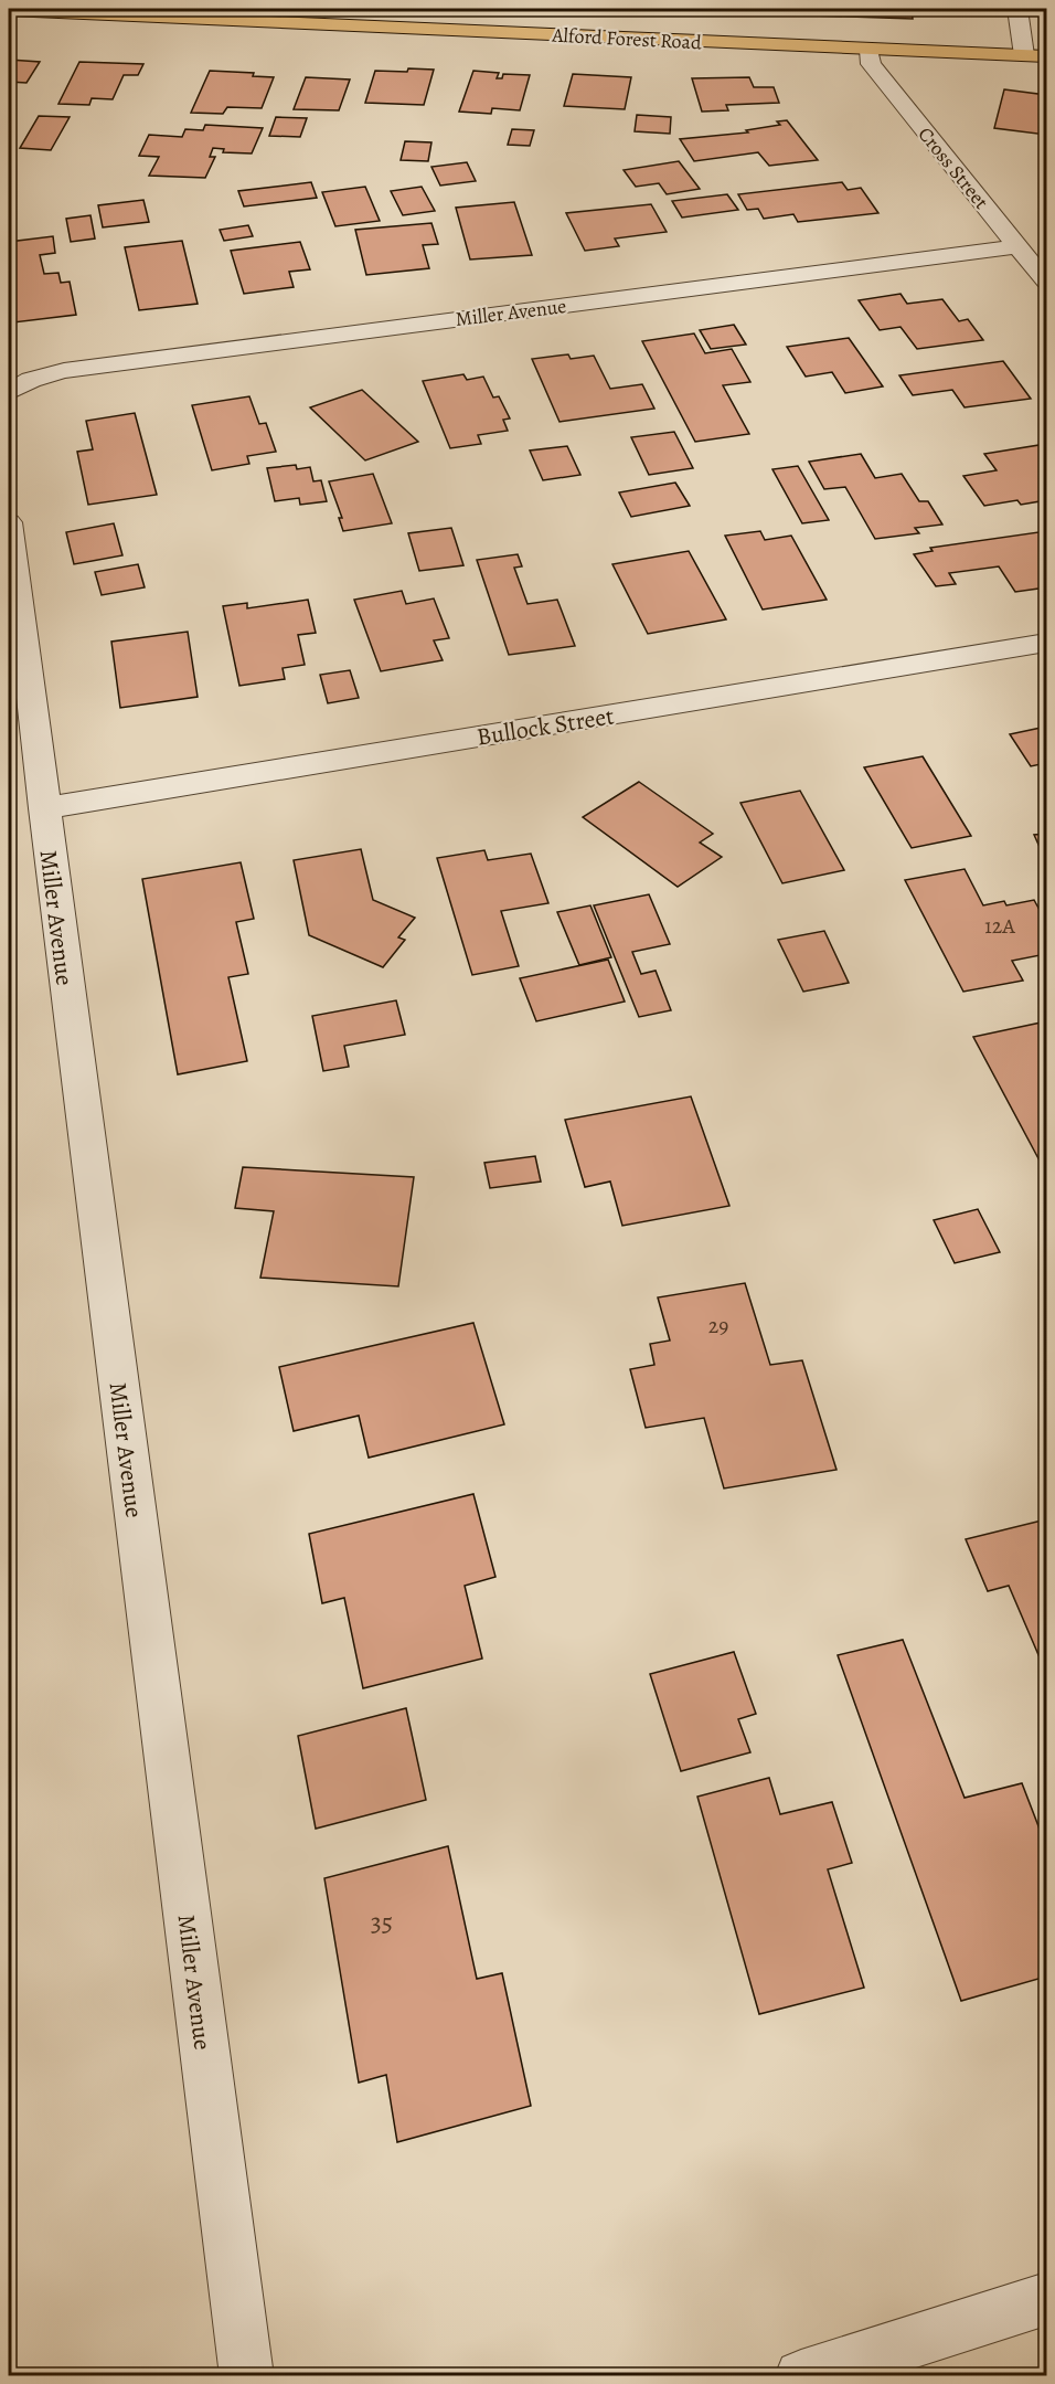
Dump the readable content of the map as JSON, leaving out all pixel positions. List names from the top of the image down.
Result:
{
  "streets": {
    "main road": ["Alford Forest Road"],
    "street": ["Cross Street", "Miller Avenue", "Bullock Street"]
  },
  "crossings": [
    ["Alford Forest Road", "Cross Street"],
    ["Cross Street", "Miller Avenue"],
    ["Miller Avenue", "Bullock Street"]
  ],
  "house_numbers": ["12A", "29", "35"]
}
